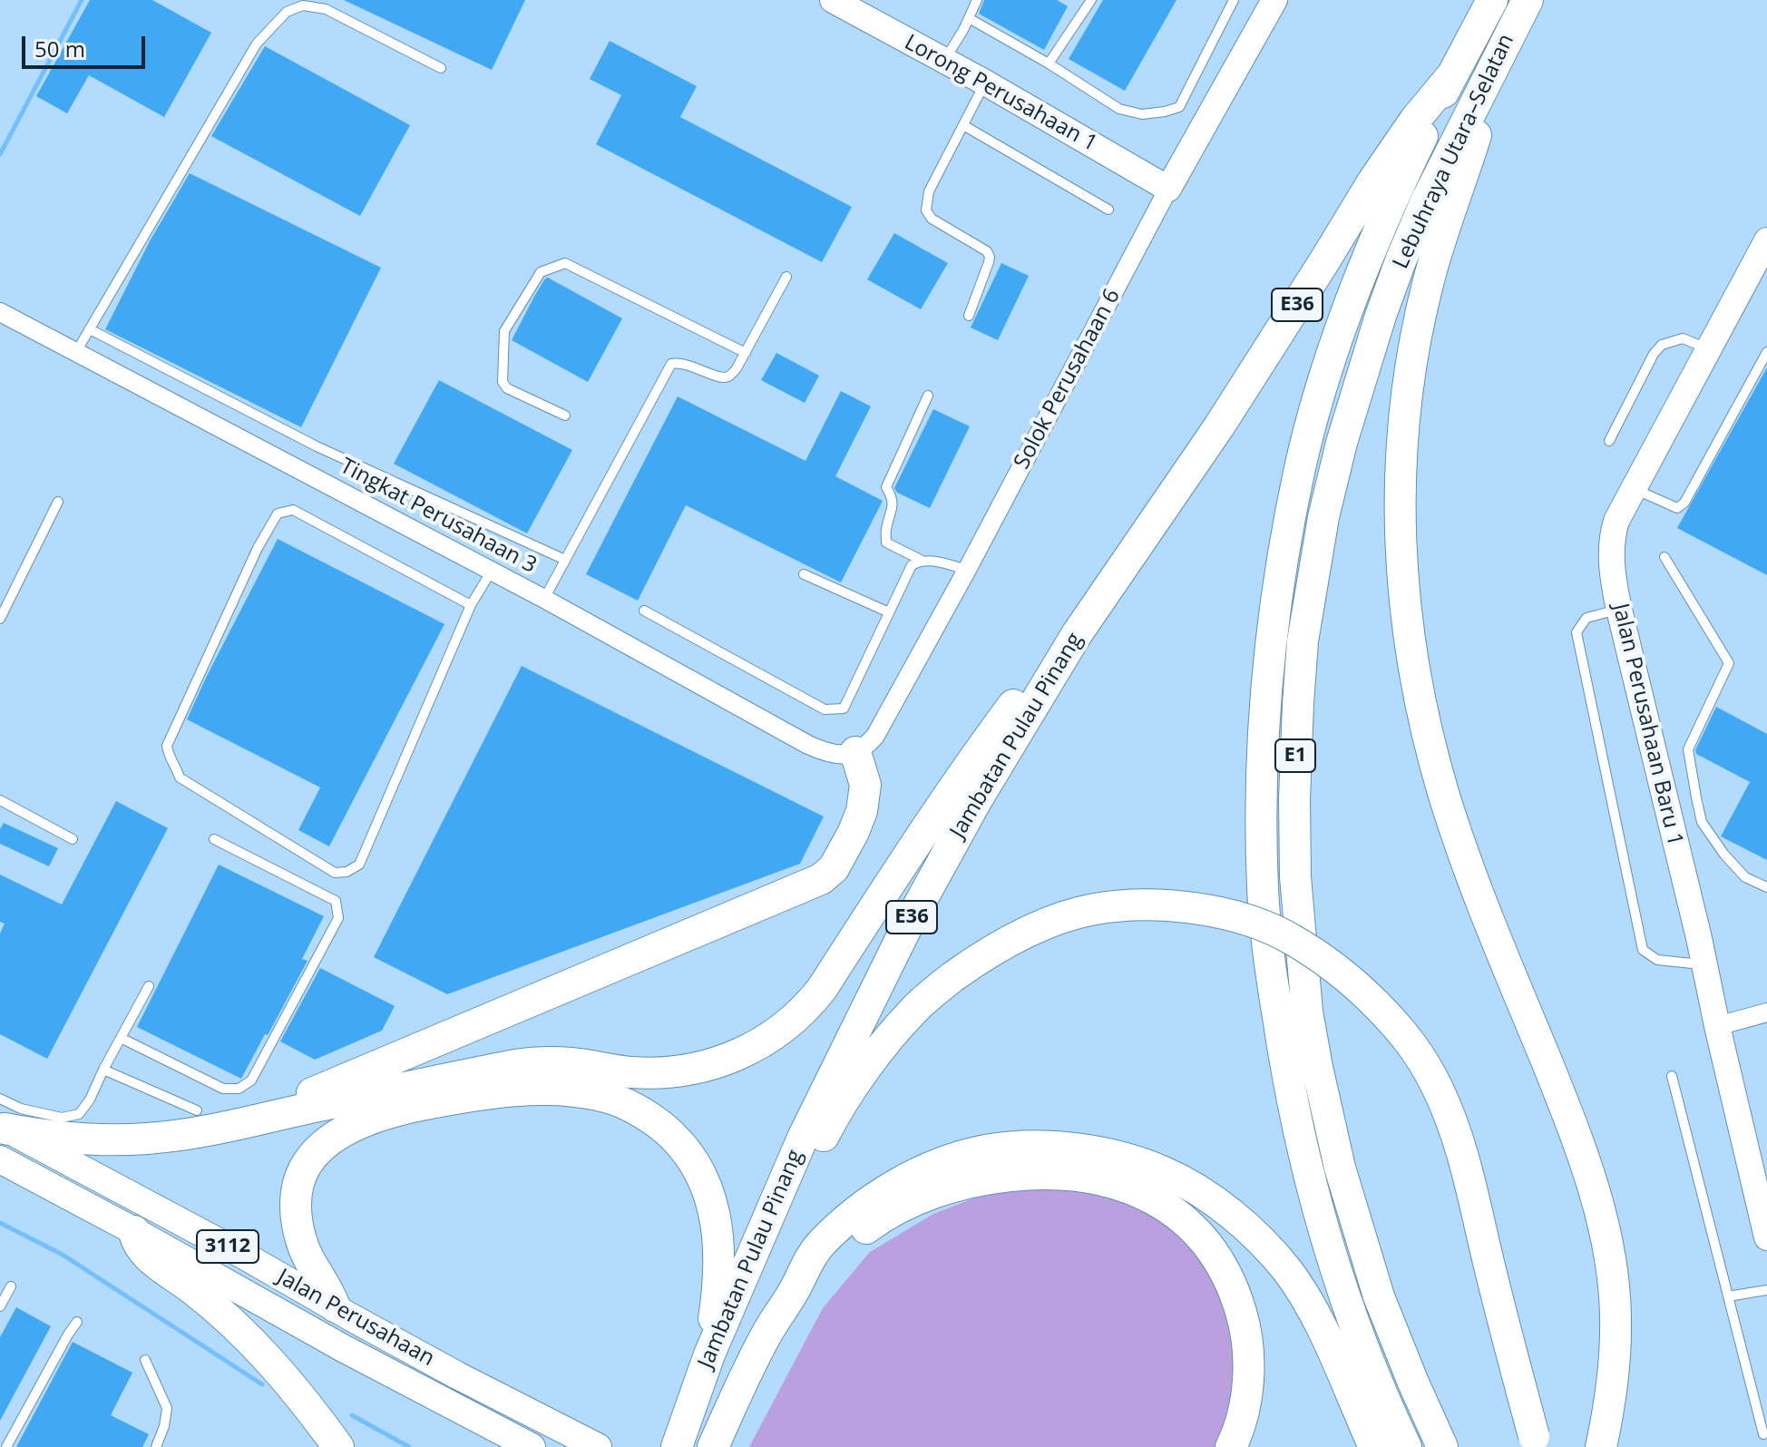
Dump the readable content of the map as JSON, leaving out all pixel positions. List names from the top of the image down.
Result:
{
  "streets": {
    "highway": [
      "Lebuhraya Utara–Selatan",
      "E36",
      "Jambatan Pulau Pinang",
      "E1"
    ],
    "main road": ["3112", "Jalan Perusahaan"],
    "street": [
      "Lorong Perusahaan 1",
      "Solok Perusahaan 6",
      "Tingkat Perusahaan 3",
      "Jalan Perusahaan Baru 1"
    ]
  },
  "crossings": [
    ["Lorong Perusahaan 1", "Solok Perusahaan 6"],
    ["Lebuhraya Utara–Selatan", "Jambatan Pulau Pinang"],
    ["Solok Perusahaan 6", "Tingkat Perusahaan 3"]
  ],
  "scale_bar": "50 m"
}
